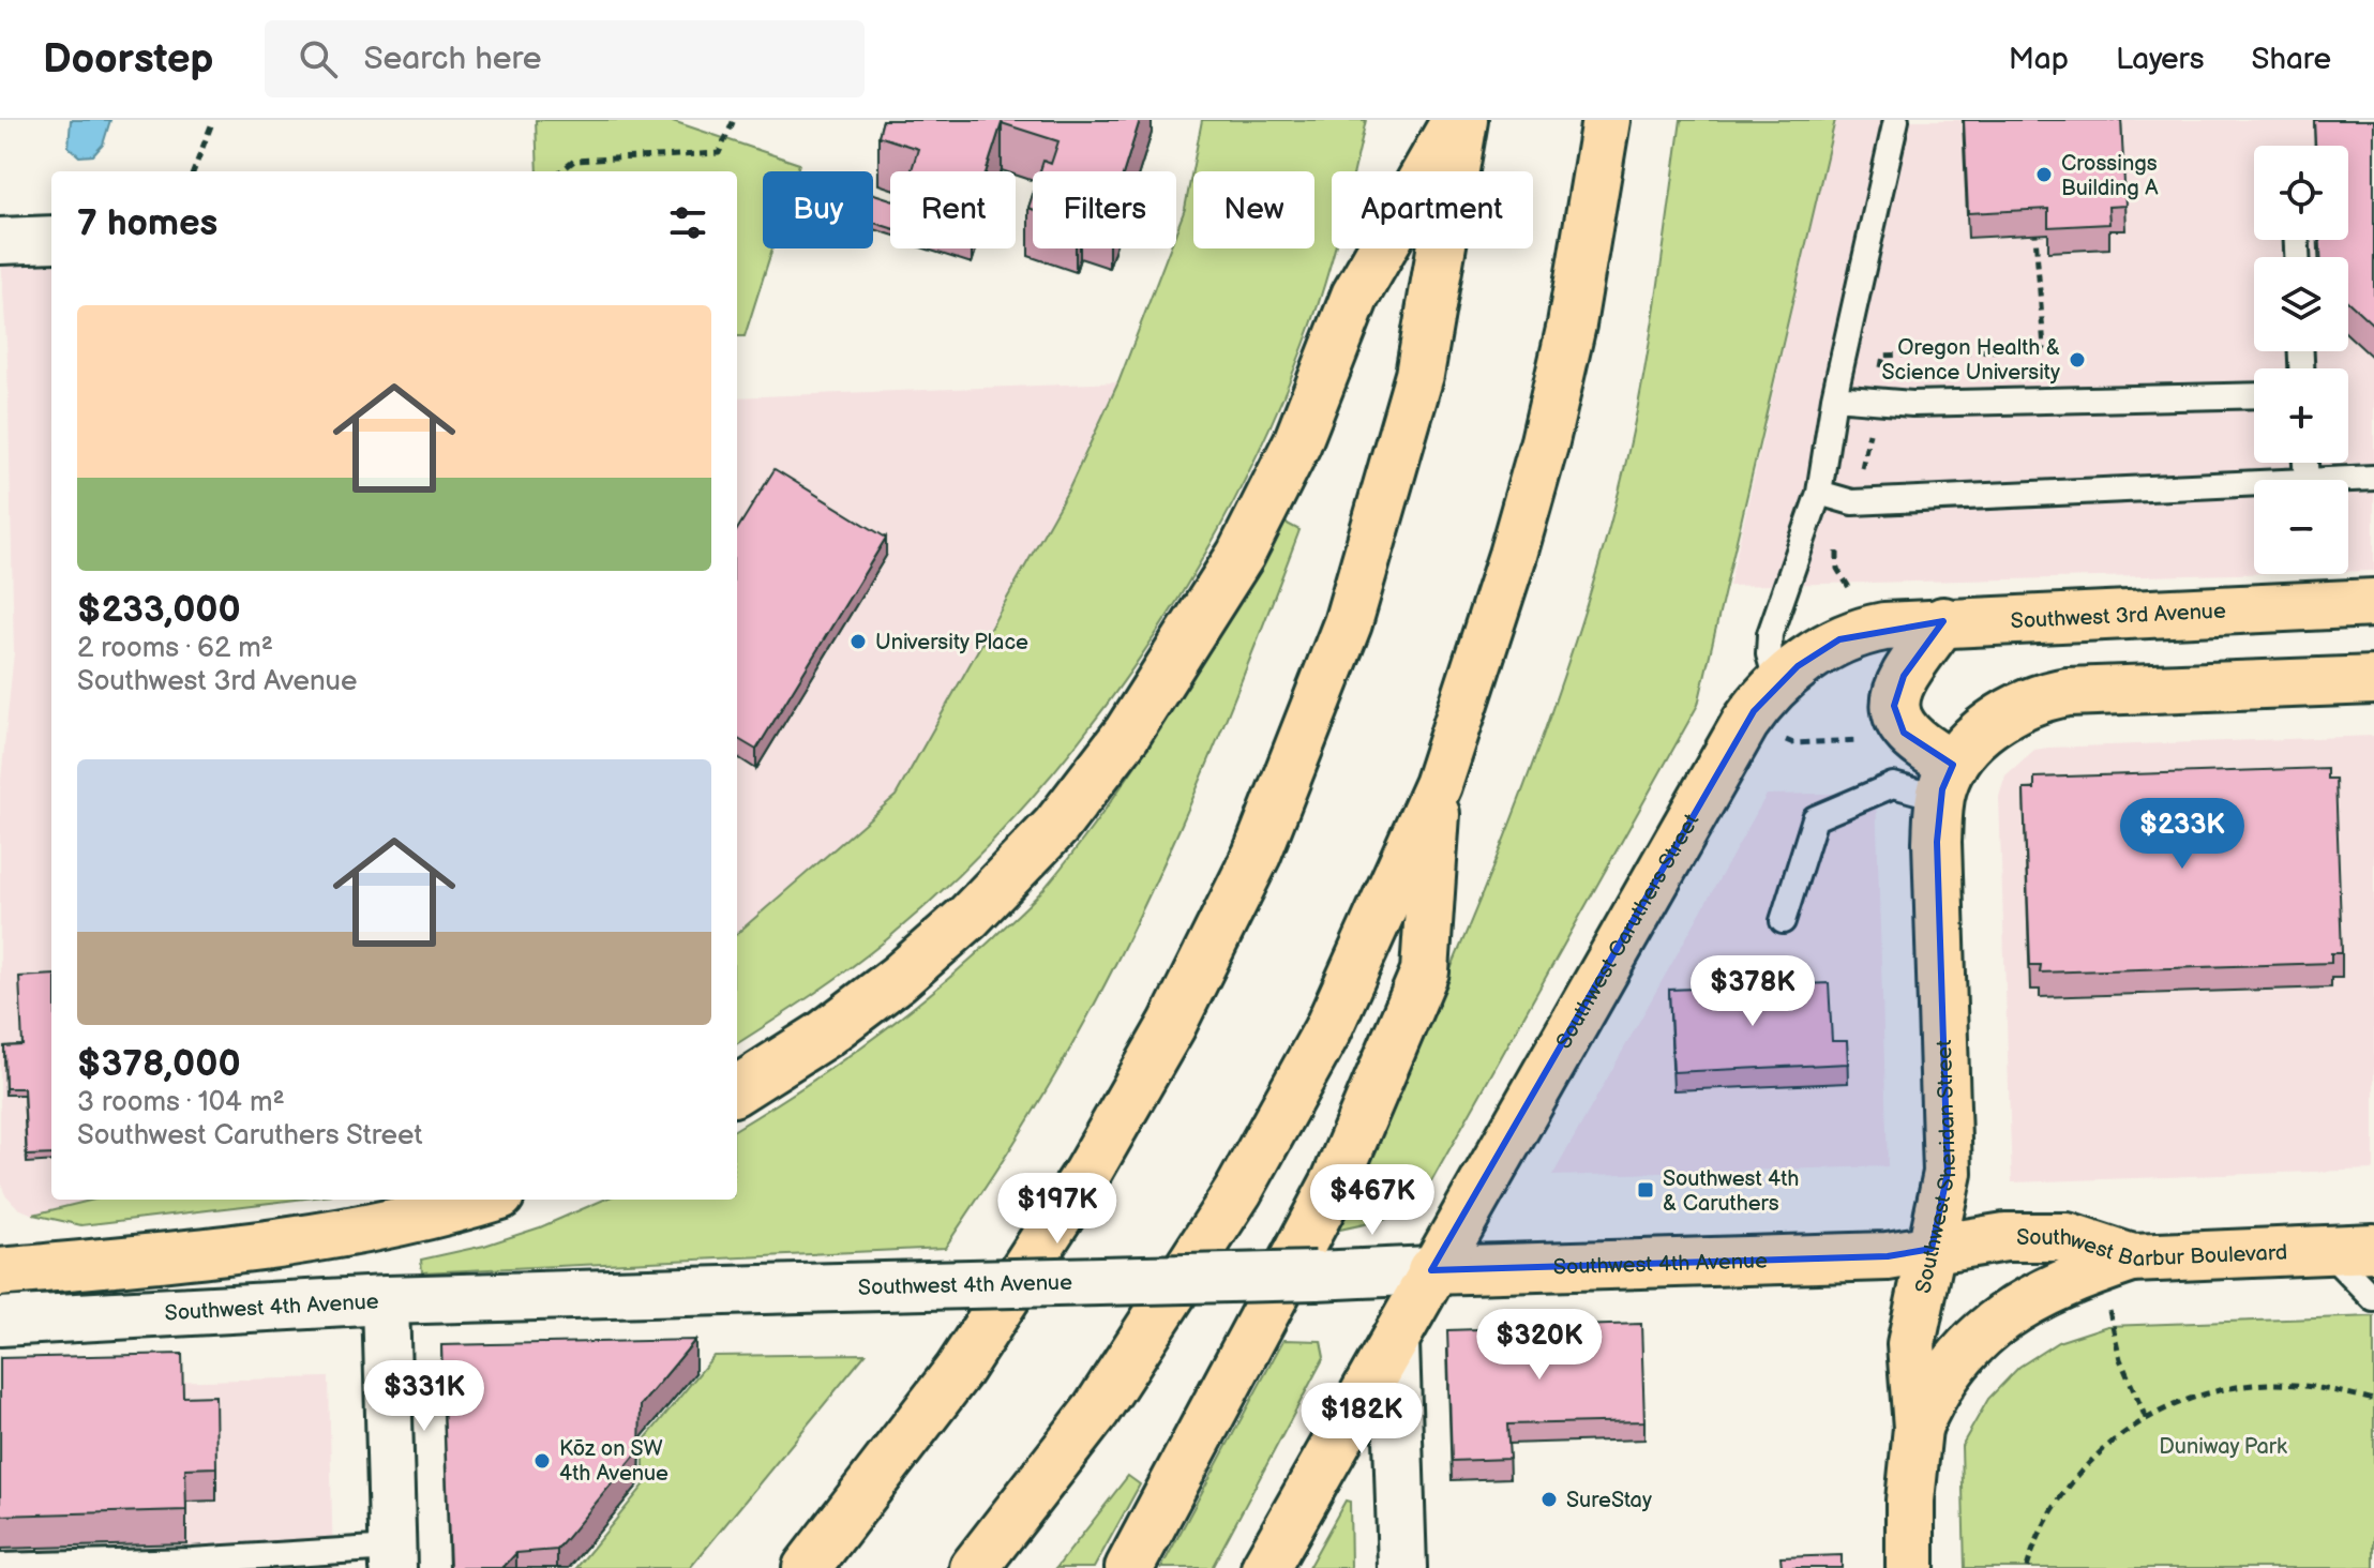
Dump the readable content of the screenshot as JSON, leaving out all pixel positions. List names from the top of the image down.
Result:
{
  "streets": {
    "main road": [
      "Southwest 3rd Avenue",
      "Southwest Caruthers Street",
      "Southwest Sheridan Street",
      "Southwest Barbur Boulevard",
      "Southwest 4th Avenue"
    ]
  },
  "crossings": [
    ["Southwest 3rd Avenue", "Southwest Caruthers Street"],
    ["Southwest Caruthers Street", "Southwest 4th Avenue"],
    ["Southwest Sheridan Street", "Southwest Barbur Boulevard"],
    ["Southwest Sheridan Street", "Southwest 4th Avenue"],
    ["Southwest Barbur Boulevard", "Southwest 4th Avenue"]
  ],
  "parks": ["Duniway Park"],
  "places": {
    "other": [
      "Crossings Building A",
      "Oregon Health & Science University",
      "University Place",
      "Kōz on SW 4th Avenue",
      "SureStay"
    ],
    "transit": ["Southwest 4th & Caruthers"]
  },
  "page": {
    "header": "Doorstep",
    "search": "Search here",
    "nav": ["Map", "Layers", "Share"],
    "map_buttons": ["+", "−"],
    "chip": [
      "Buy",
      "Rent",
      "Filters",
      "New",
      "Apartment"
    ],
    "heading": "7 homes",
    "list": [
      {
        "name": "$233,000",
        "note": "2 rooms · 62 m² · Southwest 3rd Avenue"
      },
      {
        "name": "$378,000",
        "note": "3 rooms · 104 m² · Southwest Caruthers Street"
      }
    ],
    "price": [
      "$233K",
      "$378K",
      "$467K",
      "$197K",
      "$320K",
      "$331K",
      "$182K"
    ]
  }
}
